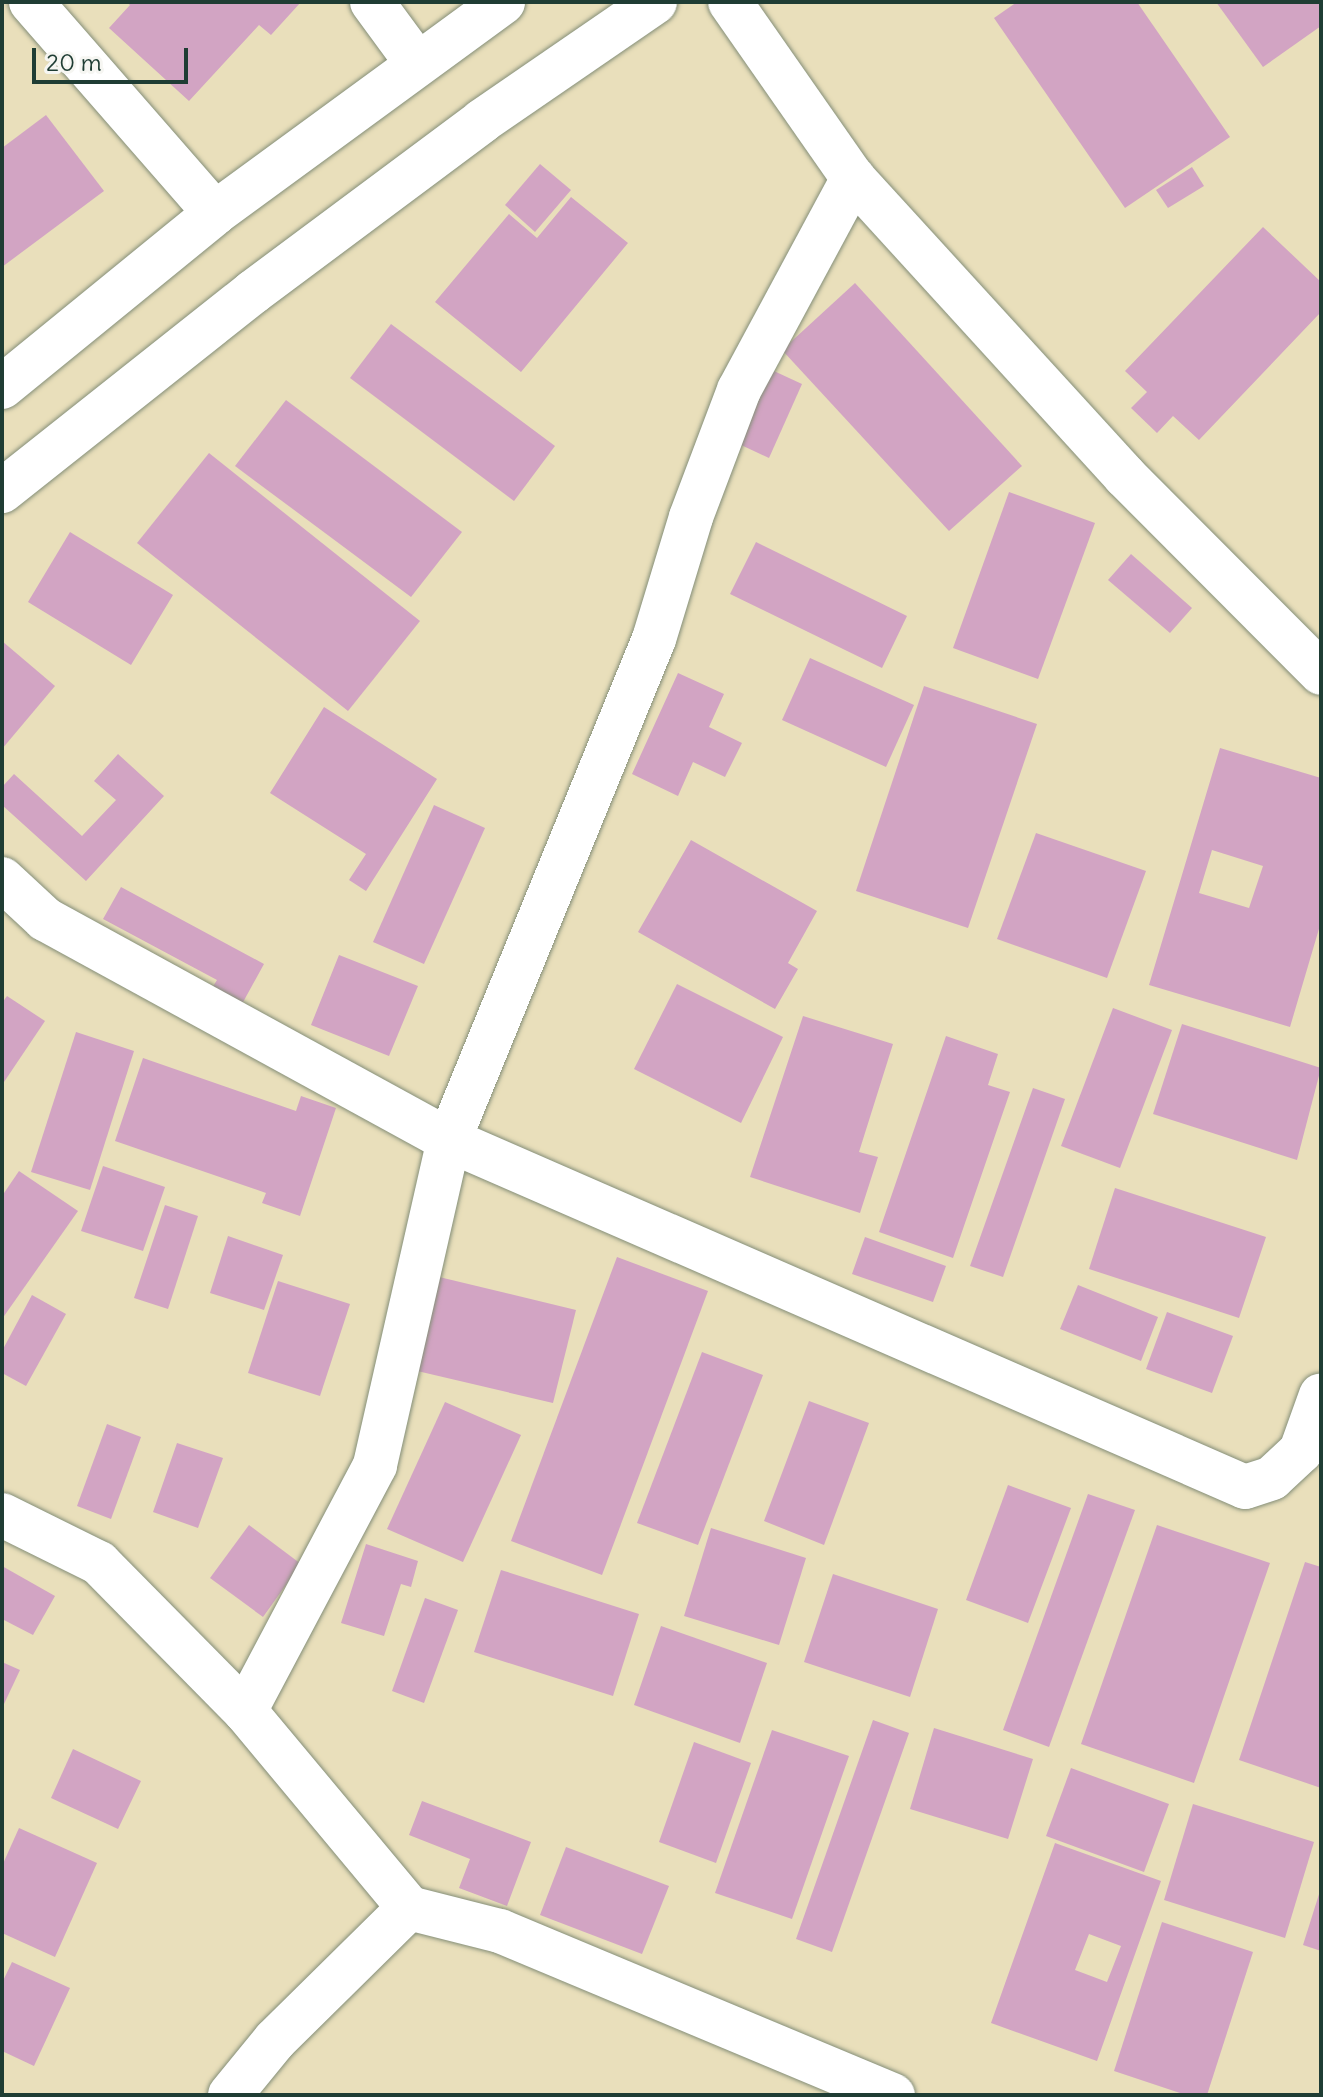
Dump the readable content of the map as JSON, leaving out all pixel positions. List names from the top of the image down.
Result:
{
  "scale_bar": "20 m"
}
